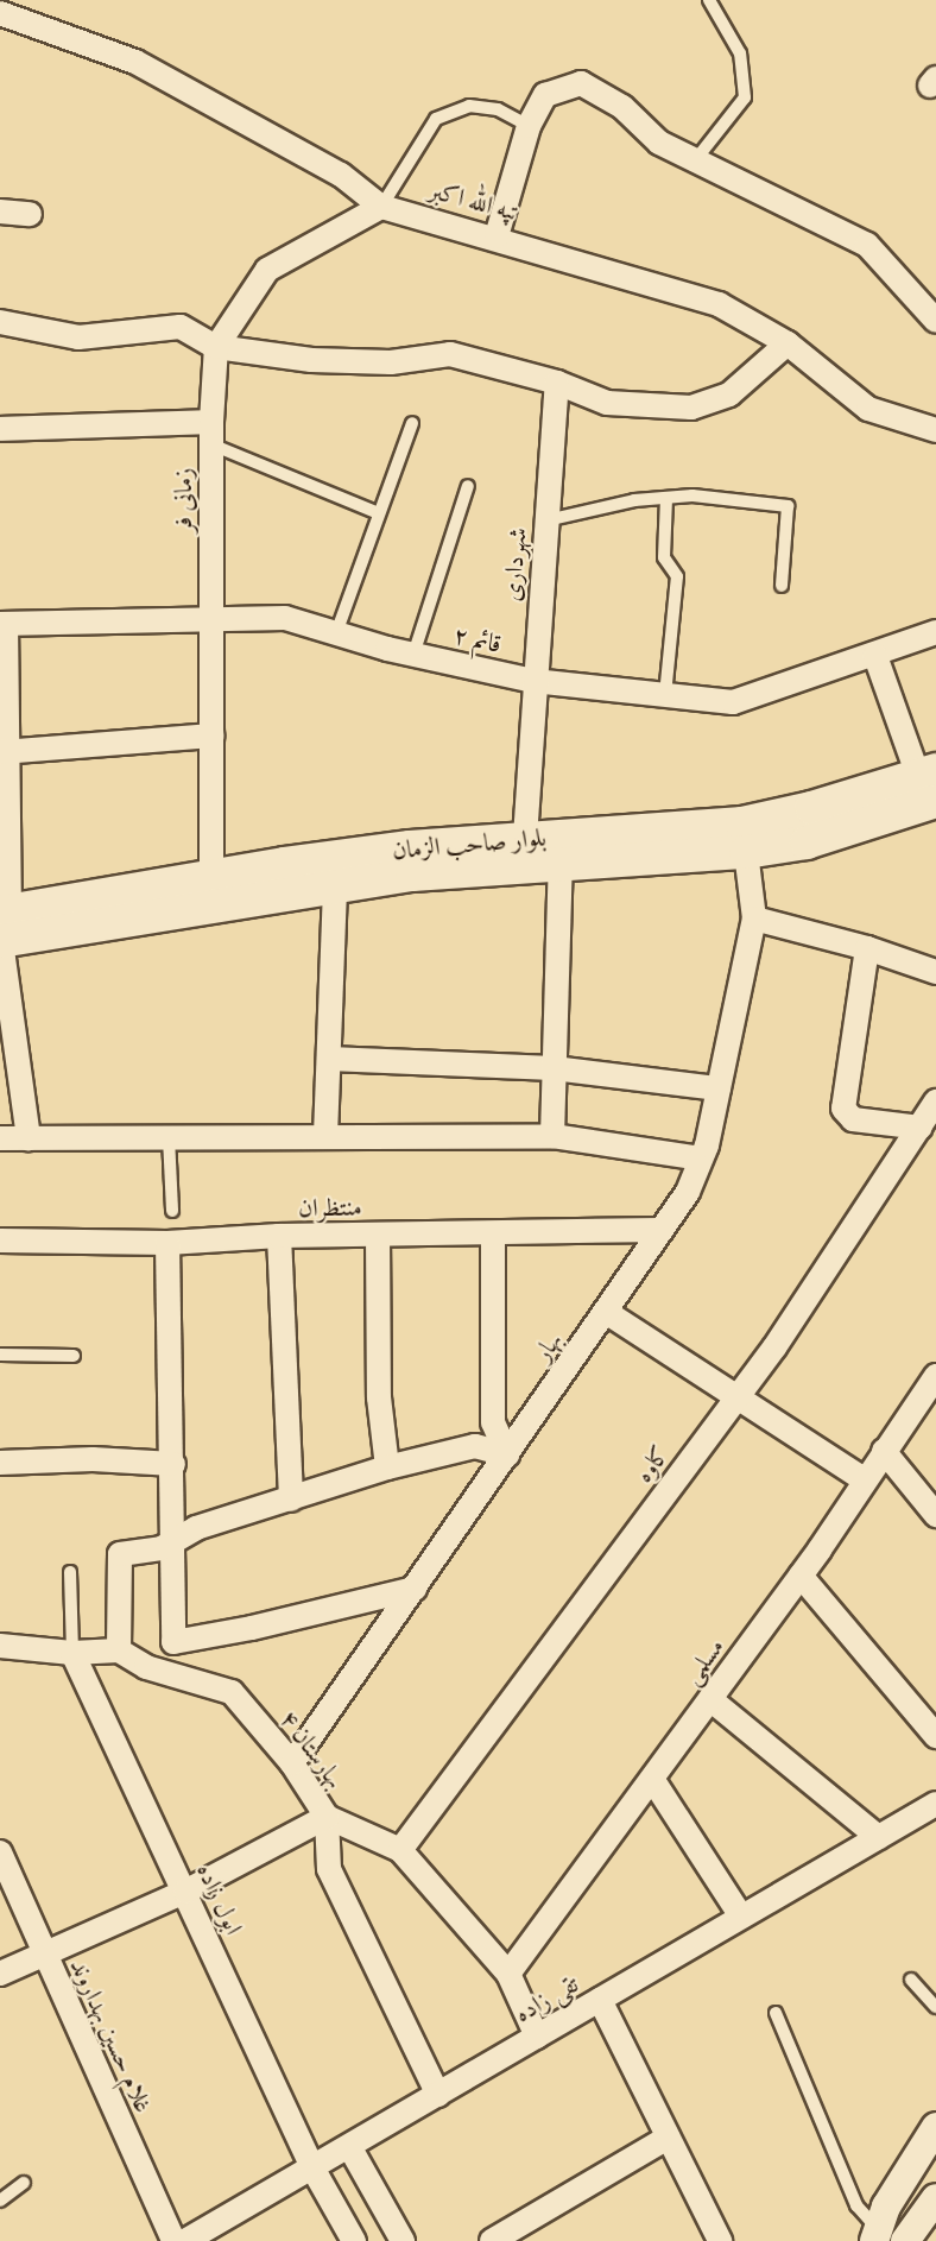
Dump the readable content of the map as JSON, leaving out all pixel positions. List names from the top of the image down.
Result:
{
  "streets": {
    "main road": ["بلوار صاحب الزمان"],
    "street": [
      "تپه الله اکبر",
      "زمانی فر",
      "شهرداری",
      "قائم ۲",
      "منتظران",
      "بهار",
      "کاوه",
      "مسلمی",
      "بهارستان ۴",
      "ابول زاده",
      "تقی زاده",
      "غلام حسین بهداروند"
    ]
  },
  "crossings": [
    ["تپه الله اکبر", "زمانی فر"],
    ["زمانی فر", "قائم ۲"],
    ["زمانی فر", "بلوار صاحب الزمان"],
    ["شهرداری", "قائم ۲"],
    ["شهرداری", "بلوار صاحب الزمان"],
    ["بلوار صاحب الزمان", "بهار"],
    ["منتظران", "بهار"],
    ["بهار", "بهارستان ۴"],
    ["کاوه", "بهارستان ۴"],
    ["مسلمی", "بهارستان ۴"],
    ["بهارستان ۴", "تقی زاده"],
    ["ابول زاده", "تقی زاده"]
  ]
}
